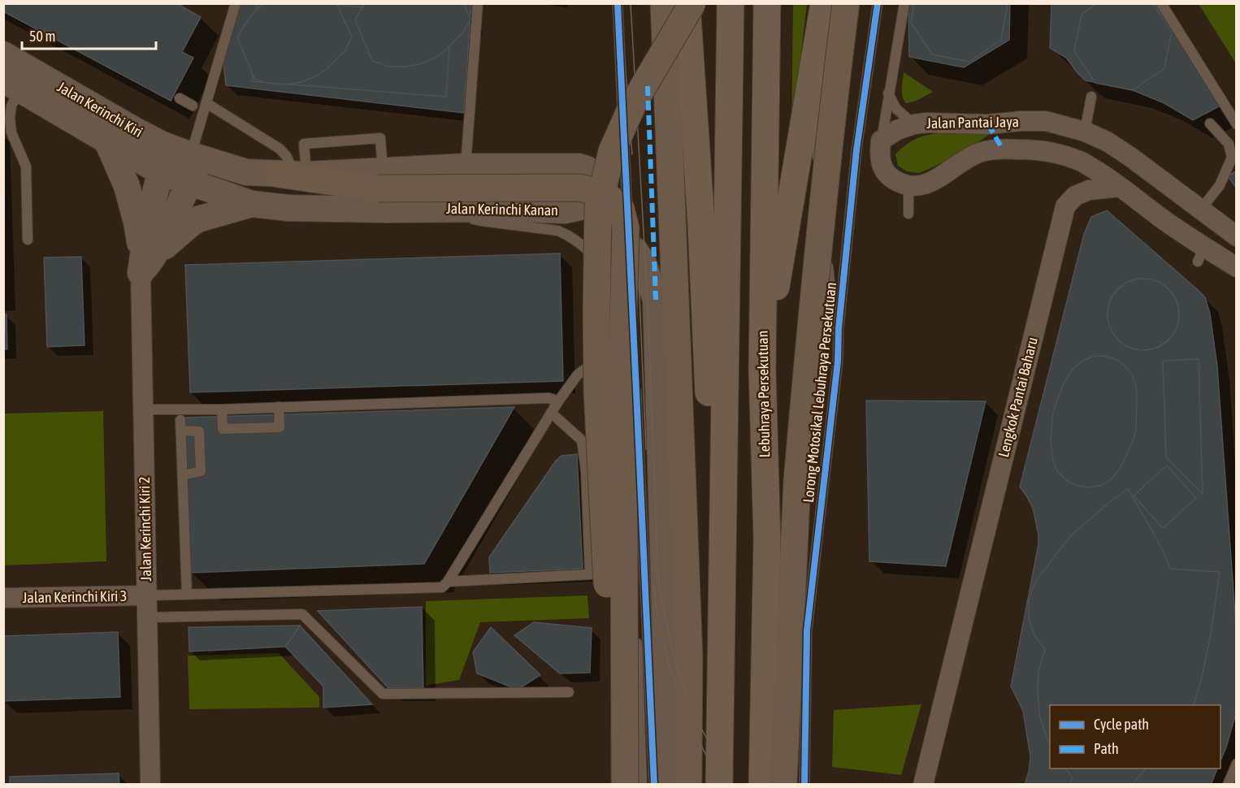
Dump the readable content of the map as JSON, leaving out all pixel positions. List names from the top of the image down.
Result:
{
  "streets": {
    "highway": ["Lebuhraya Persekutuan"],
    "street": [
      "Jalan Kerinchi Kiri",
      "Jalan Pantai Jaya",
      "Jalan Kerinchi Kanan",
      "Lengkok Pantai Baharu",
      "Jalan Kerinchi Kiri 2",
      "Jalan Kerinchi Kiri 3"
    ],
    "lane": ["Lorong Motosikal Lebuhraya Persekutuan"]
  },
  "crossings": [
    ["Jalan Kerinchi Kiri", "Jalan Kerinchi Kanan"],
    ["Jalan Pantai Jaya", "Lengkok Pantai Baharu"],
    ["Jalan Kerinchi Kiri 2", "Jalan Kerinchi Kiri 3"]
  ],
  "legend": ["Cycle path", "Path"],
  "scale_bar": "50 m"
}
